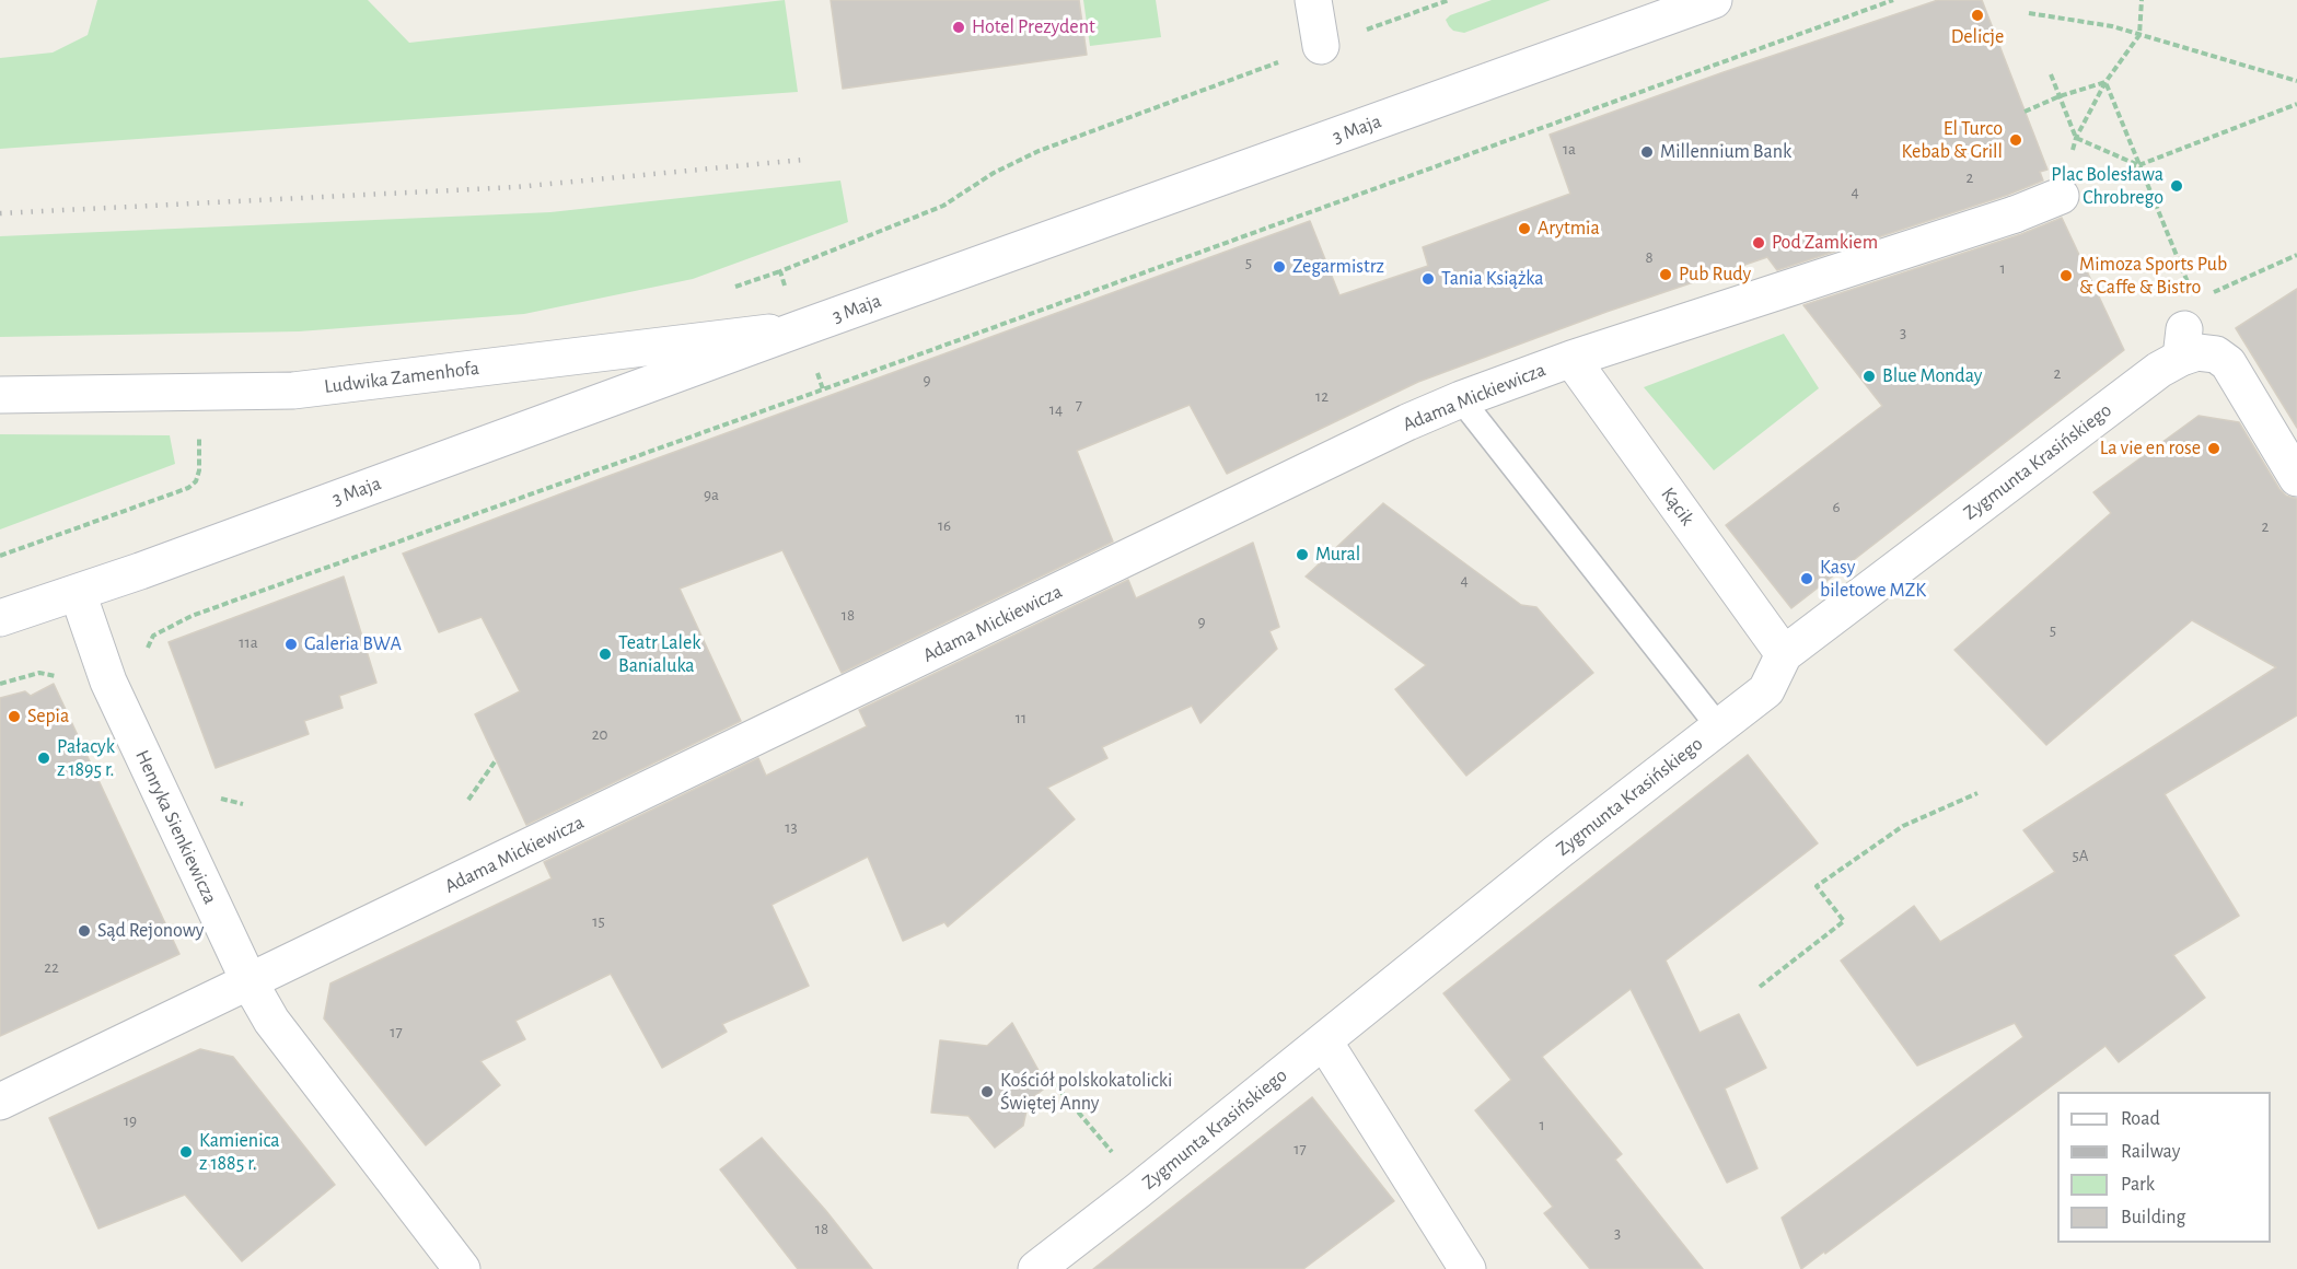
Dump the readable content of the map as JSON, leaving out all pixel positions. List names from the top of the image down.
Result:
{
  "streets": {
    "street": [
      "3 Maja",
      "Ludwika Zamenhofa",
      "Adama Mickiewicza",
      "Zygmunta Krasińskiego",
      "Kącik",
      "Henryka Sienkiewicza"
    ]
  },
  "crossings": [
    ["3 Maja", "Ludwika Zamenhofa"],
    ["3 Maja", "Henryka Sienkiewicza"],
    ["Adama Mickiewicza", "Kącik"],
    ["Adama Mickiewicza", "Henryka Sienkiewicza"],
    ["Zygmunta Krasińskiego", "Kącik"]
  ],
  "places": [
    "Delicje",
    "Hotel Prezydent",
    "El Turco Kebab & Grill",
    "Millennium Bank",
    "Plac Bolesława Chrobrego",
    "Arytmia",
    "Pod Zamkiem",
    "Zegarmistrz",
    "Pub Rudy",
    "Mimoza Sports Pub & Caffe & Bistro",
    "Tania Książka",
    "Blue Monday",
    "La vie en rose",
    "Mural",
    "Kasy biletowe MZK",
    "Galeria BWA",
    "Teatr Lalek Banialuka",
    "Sepia",
    "Pałacyk z 1895 r.",
    "Sąd Rejonowy",
    "Kościół polskokatolicki Świętej Anny",
    "Kamienica z 1885 r."
  ],
  "house_numbers": [
    "1a",
    "2",
    "4",
    "8",
    "5",
    "1",
    "3",
    "2",
    "9",
    "12",
    "7",
    "14",
    "9a",
    "6",
    "16",
    "2",
    "4",
    "18",
    "9",
    "5",
    "11a",
    "11",
    "20",
    "13",
    "5A",
    "15",
    "22",
    "17",
    "19",
    "1",
    "17",
    "18",
    "3"
  ],
  "legend": [
    "Road",
    "Railway",
    "Park",
    "Building"
  ]
}
